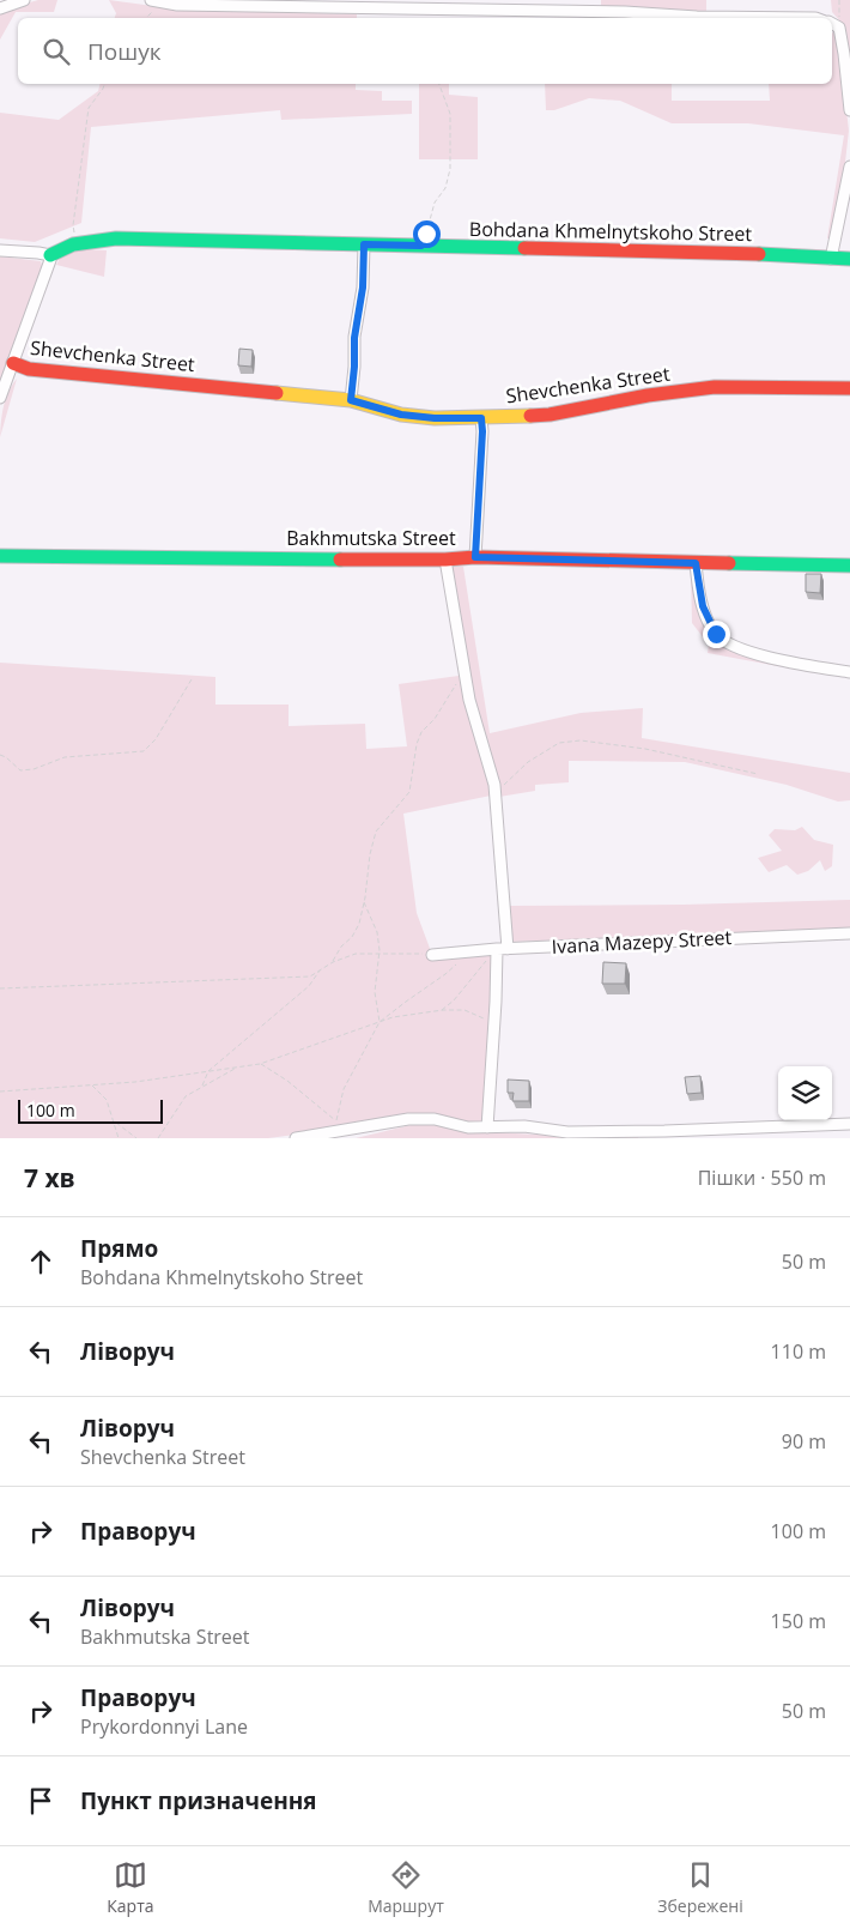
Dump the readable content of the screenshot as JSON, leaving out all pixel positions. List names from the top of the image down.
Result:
{
  "streets": {
    "street": [
      "Bohdana Khmelnytskoho Street",
      "Shevchenka Street",
      "Bakhmutska Street",
      "Ivana Mazepy Street"
    ]
  },
  "scale_bar": "100 m",
  "page": {
    "search": "Пошук",
    "scale": "100 m",
    "heading": ["7 хв", "Пішки · 550 m"],
    "list": [
      ["Прямо", "Bohdana Khmelnytskoho Street", "50 m"],
      ["Ліворуч", "110 m"],
      ["Ліворуч", "Shevchenka Street", "90 m"],
      ["Праворуч", "100 m"],
      ["Ліворуч", "Bakhmutska Street", "150 m"],
      ["Праворуч", "Prykordonnyi Lane", "50 m"],
      "Пункт призначення"
    ],
    "nav": ["Карта", "Маршрут", "Збережені"]
  }
}
